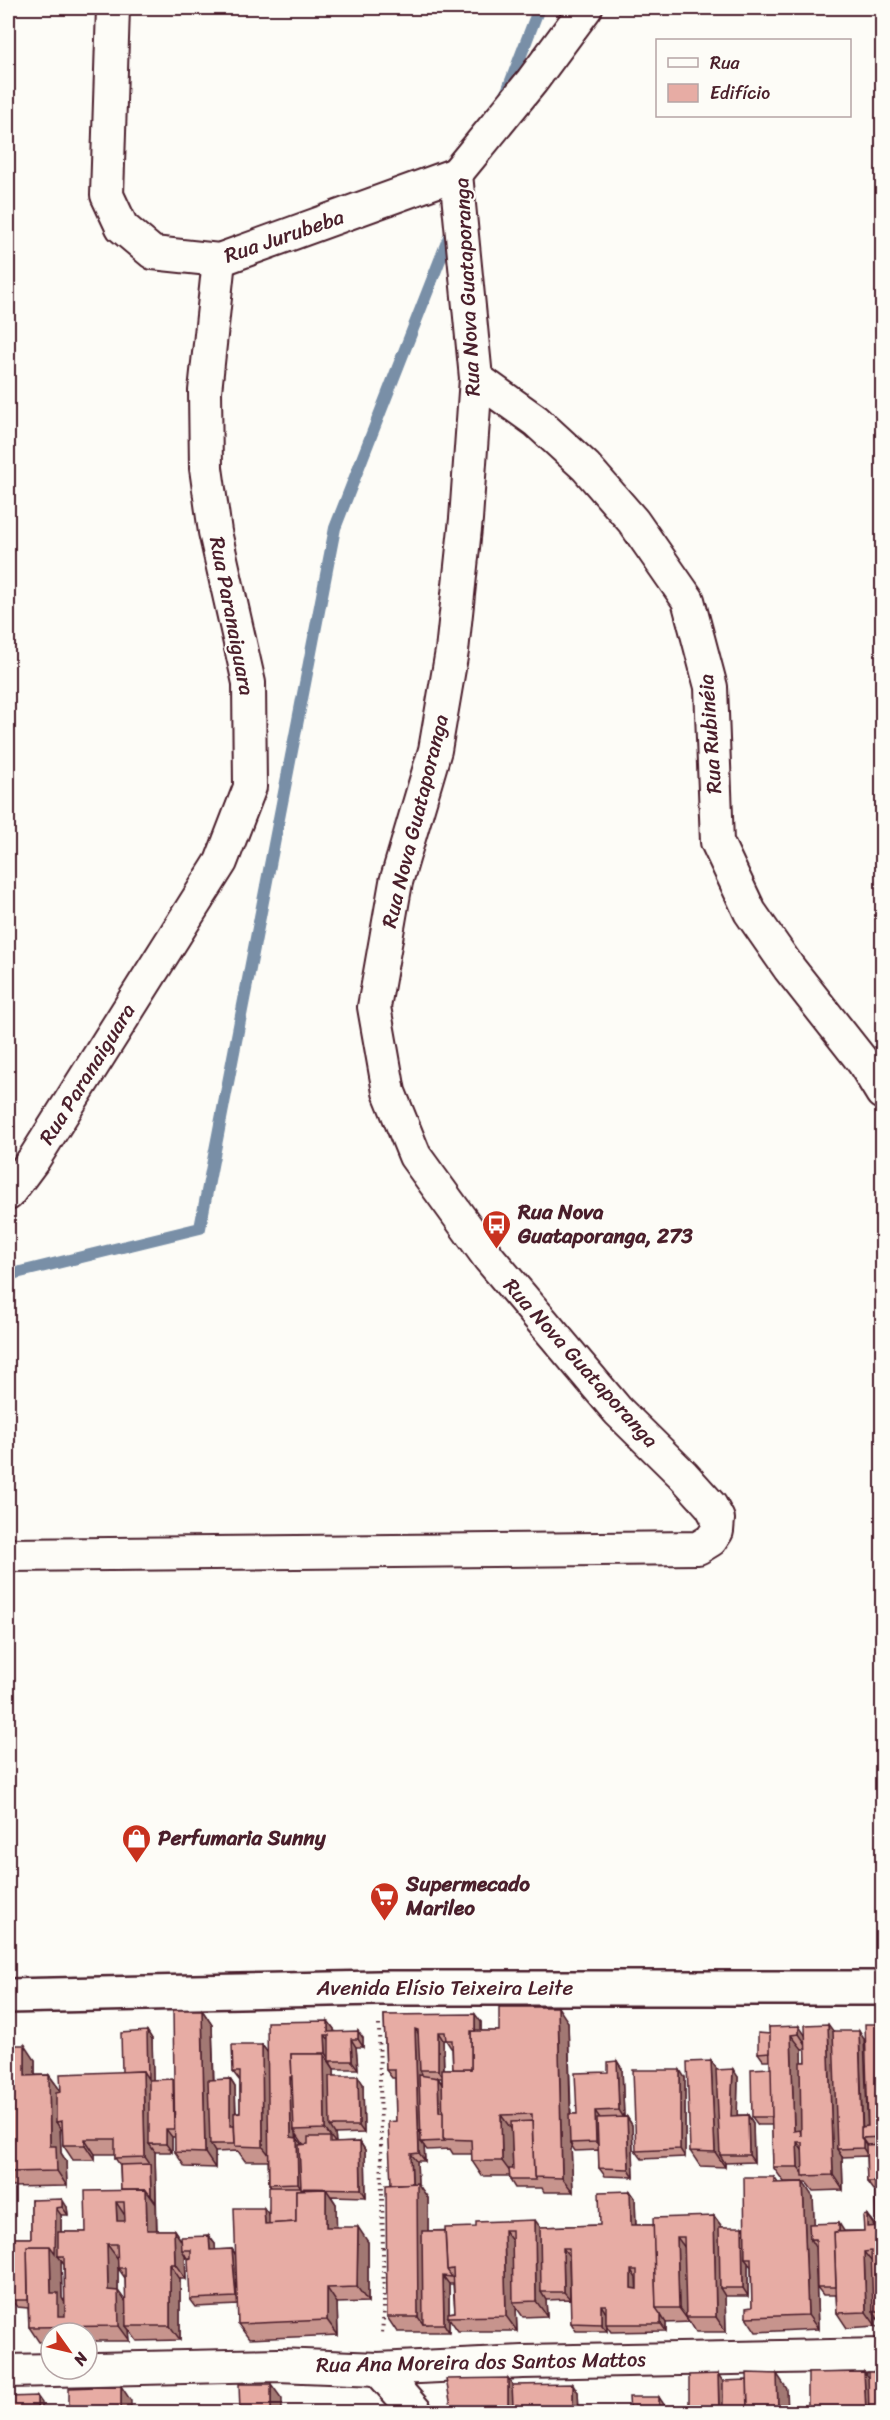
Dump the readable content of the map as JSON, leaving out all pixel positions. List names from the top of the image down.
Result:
{
  "streets": {
    "main road": ["Avenida Elísio Teixeira Leite"],
    "street": [
      "Rua Jurubeba",
      "Rua Nova Guataporanga",
      "Rua Paranaiguara",
      "Rua Rubinéia",
      "Rua Ana Moreira dos Santos Mattos"
    ]
  },
  "crossings": [
    ["Rua Jurubeba", "Rua Nova Guataporanga"],
    ["Rua Jurubeba", "Rua Paranaiguara"],
    ["Rua Nova Guataporanga", "Rua Rubinéia"]
  ],
  "places": {
    "bus stop": ["Rua Nova Guataporanga, 273"],
    "shop": ["Perfumaria Sunny"],
    "supermarket": ["Supermecado Marileo"]
  },
  "legend": ["Rua", "Edifício"],
  "north": "bottom right"
}
